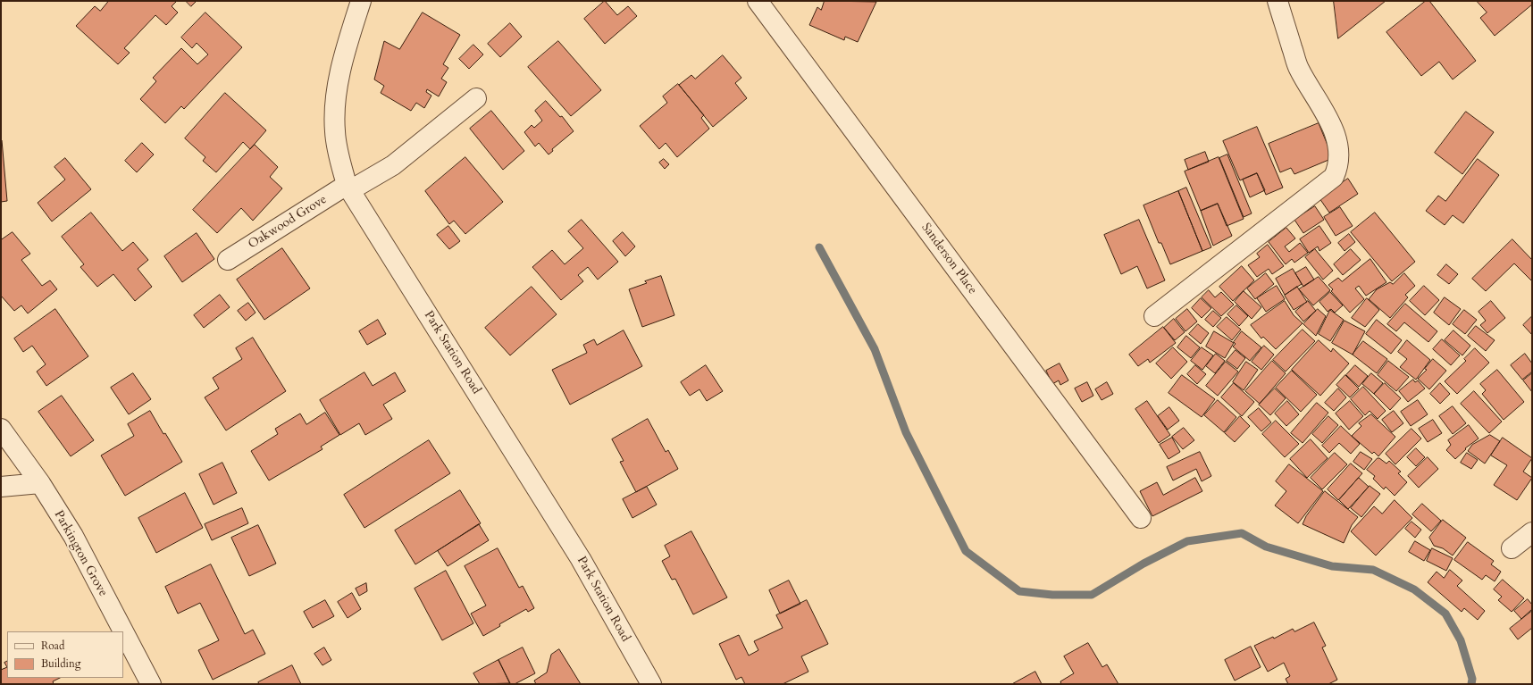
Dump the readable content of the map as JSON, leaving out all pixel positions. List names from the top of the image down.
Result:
{
  "streets": {
    "street": [
      "Oakwood Grove",
      "Sanderson Place",
      "Park Station Road",
      "Parkington Grove"
    ]
  },
  "crossings": [
    ["Oakwood Grove", "Park Station Road"]
  ],
  "legend": ["Road", "Building"]
}
